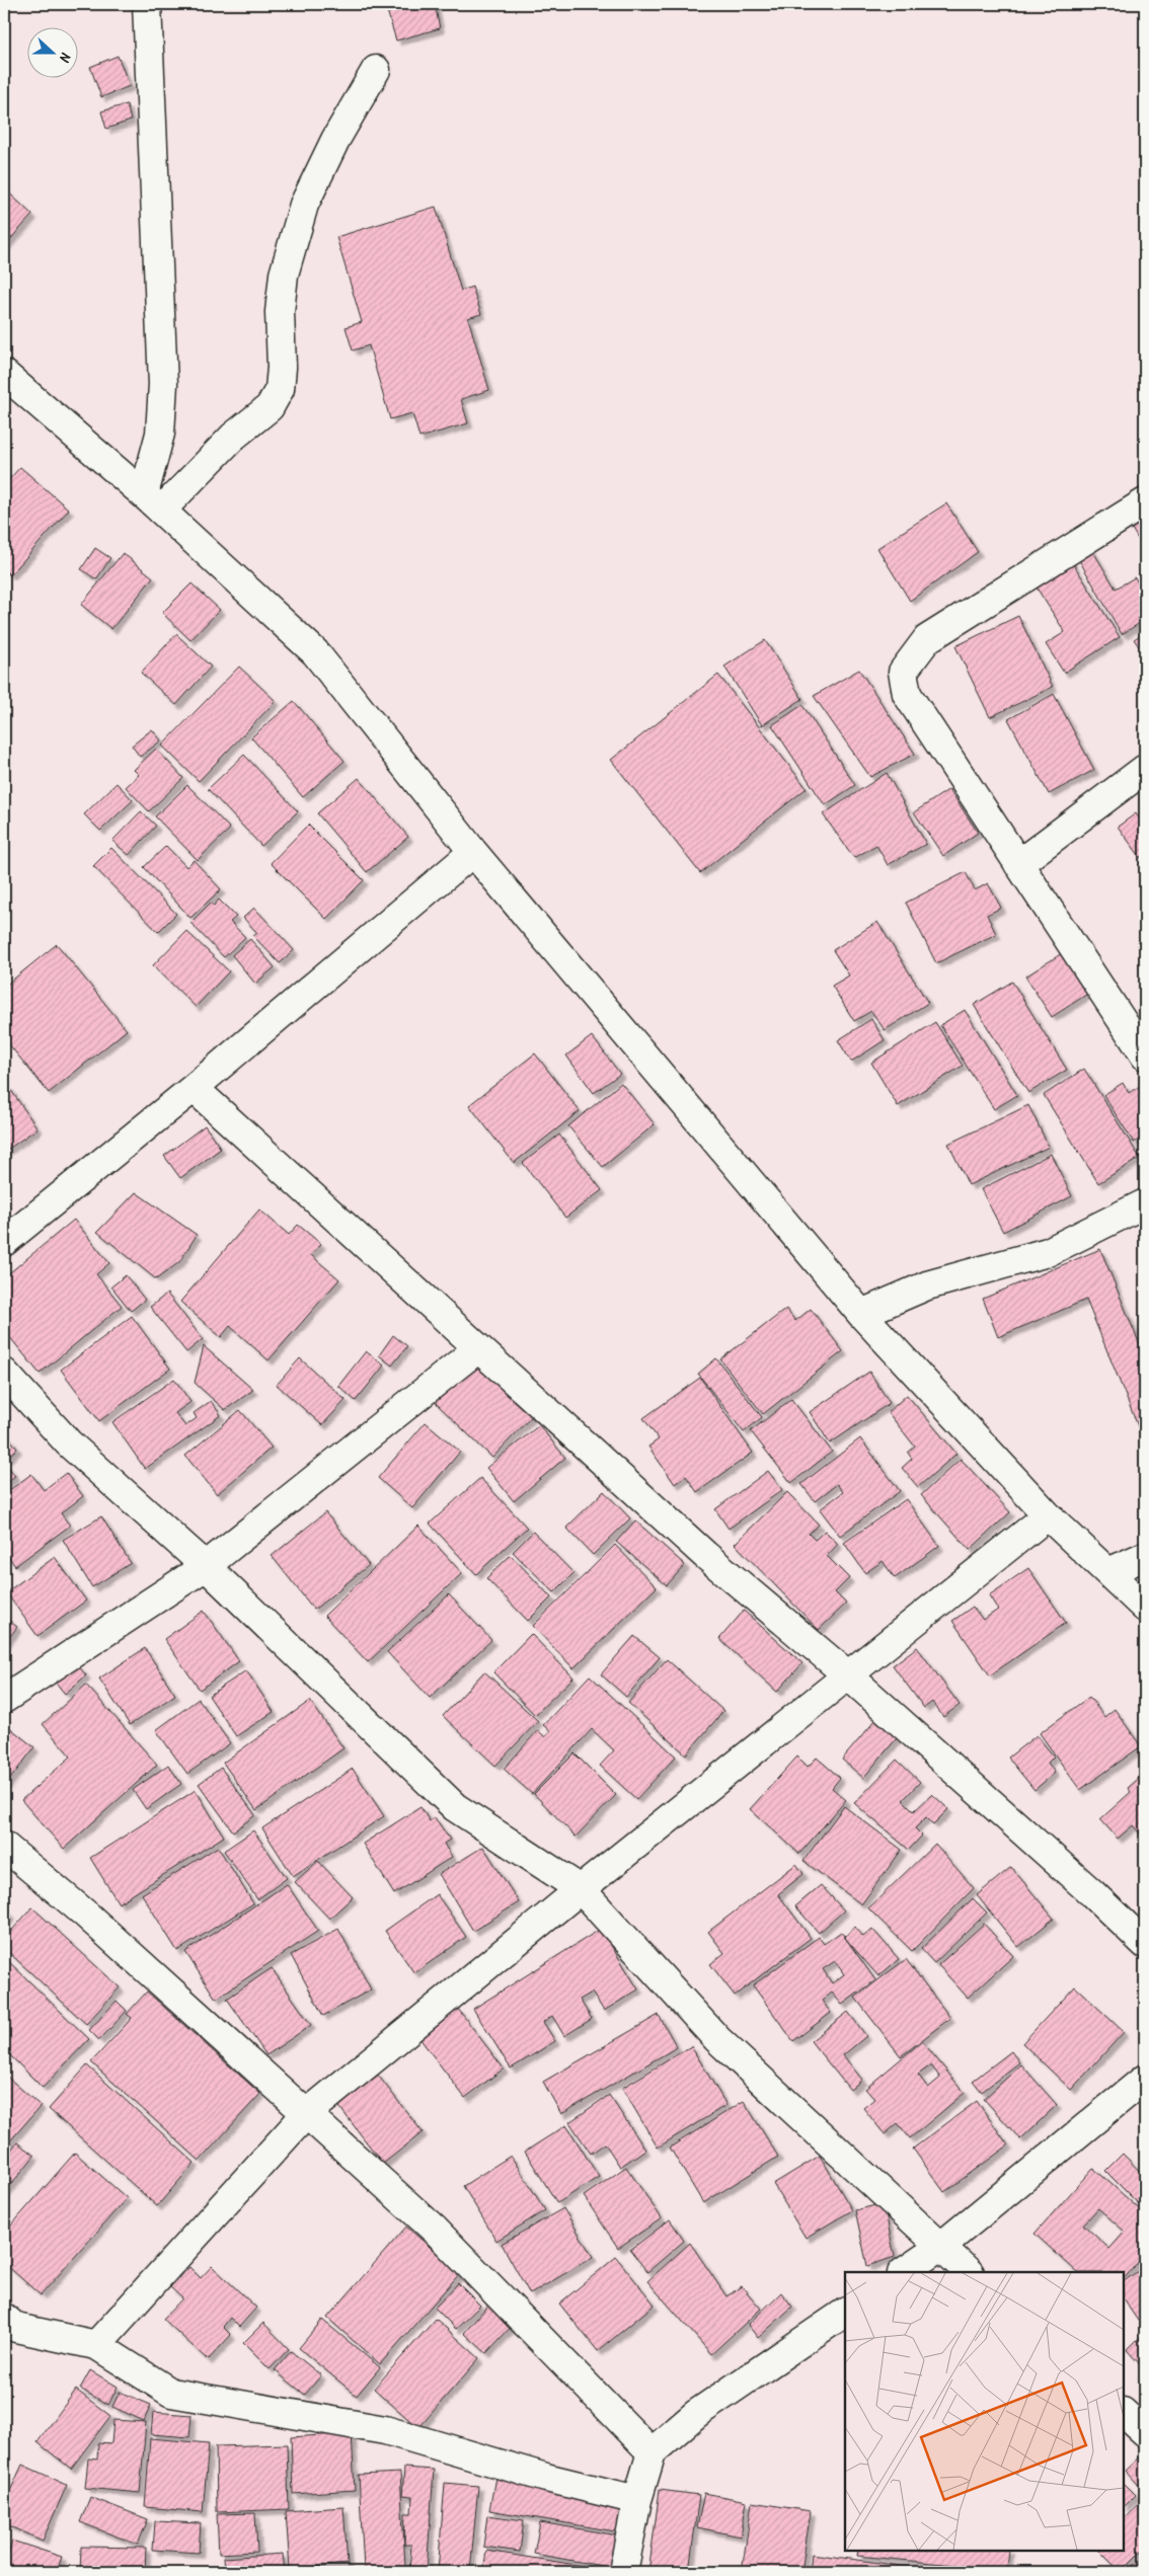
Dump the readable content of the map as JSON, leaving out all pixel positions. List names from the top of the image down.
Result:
{
  "north": "right"
}
